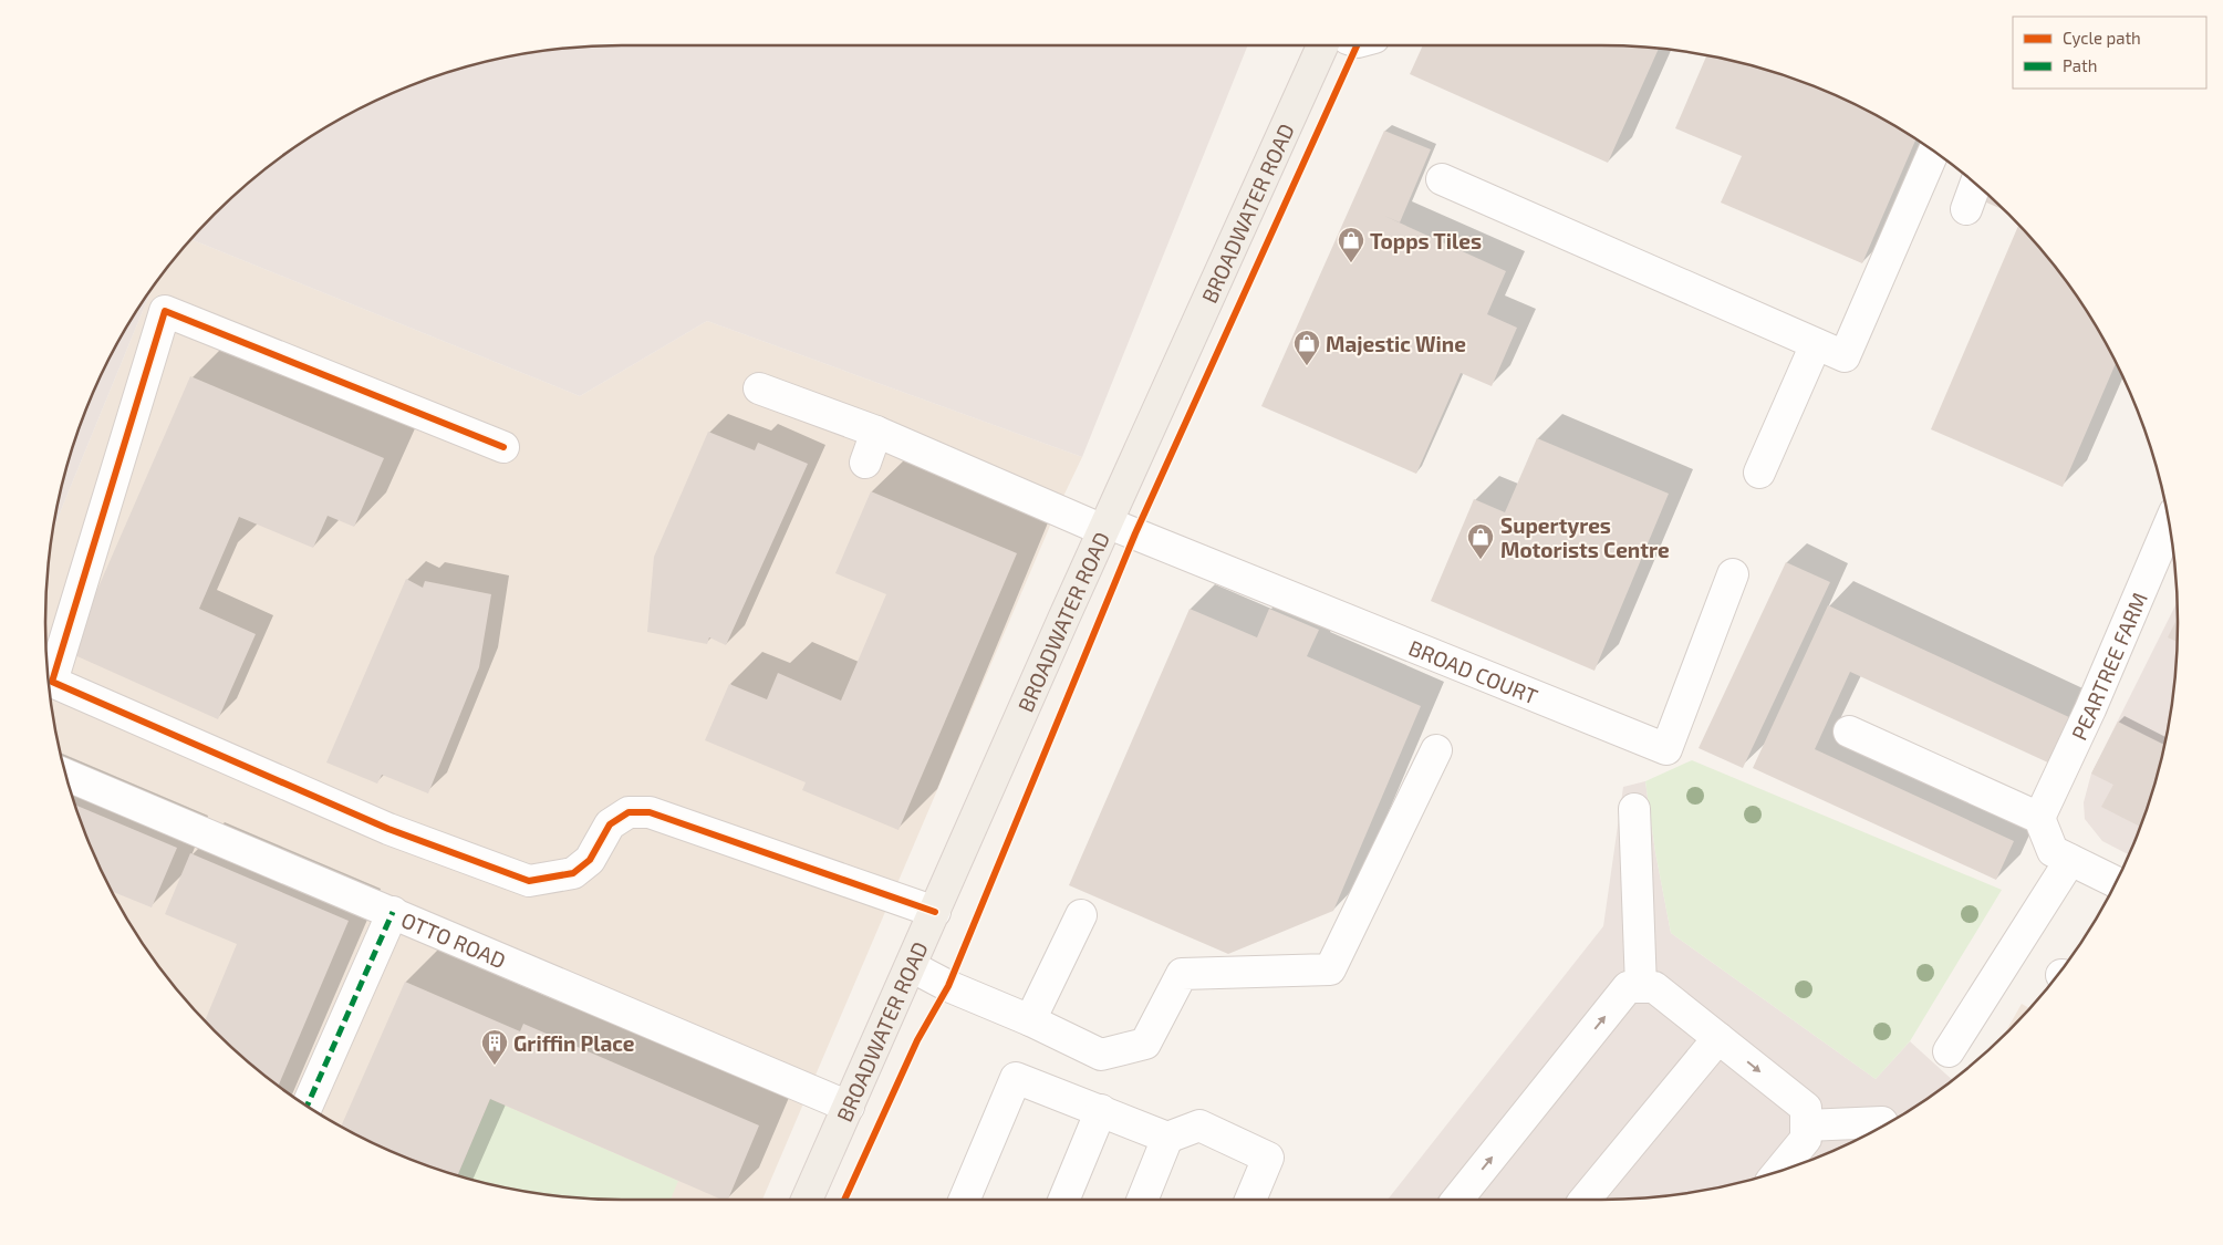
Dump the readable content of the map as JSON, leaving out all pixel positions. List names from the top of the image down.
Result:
{
  "streets": {
    "main road": ["BROADWATER ROAD"],
    "street": ["PEARTREE FARM", "BROAD COURT", "OTTO ROAD"]
  },
  "crossings": [
    ["BROADWATER ROAD", "BROAD COURT"],
    ["BROADWATER ROAD", "OTTO ROAD"]
  ],
  "places": {
    "shop": ["Topps Tiles", "Majestic Wine", "Supertyres Motorists Centre"],
    "building": ["Griffin Place"]
  },
  "legend": ["Cycle path", "Path"]
}
